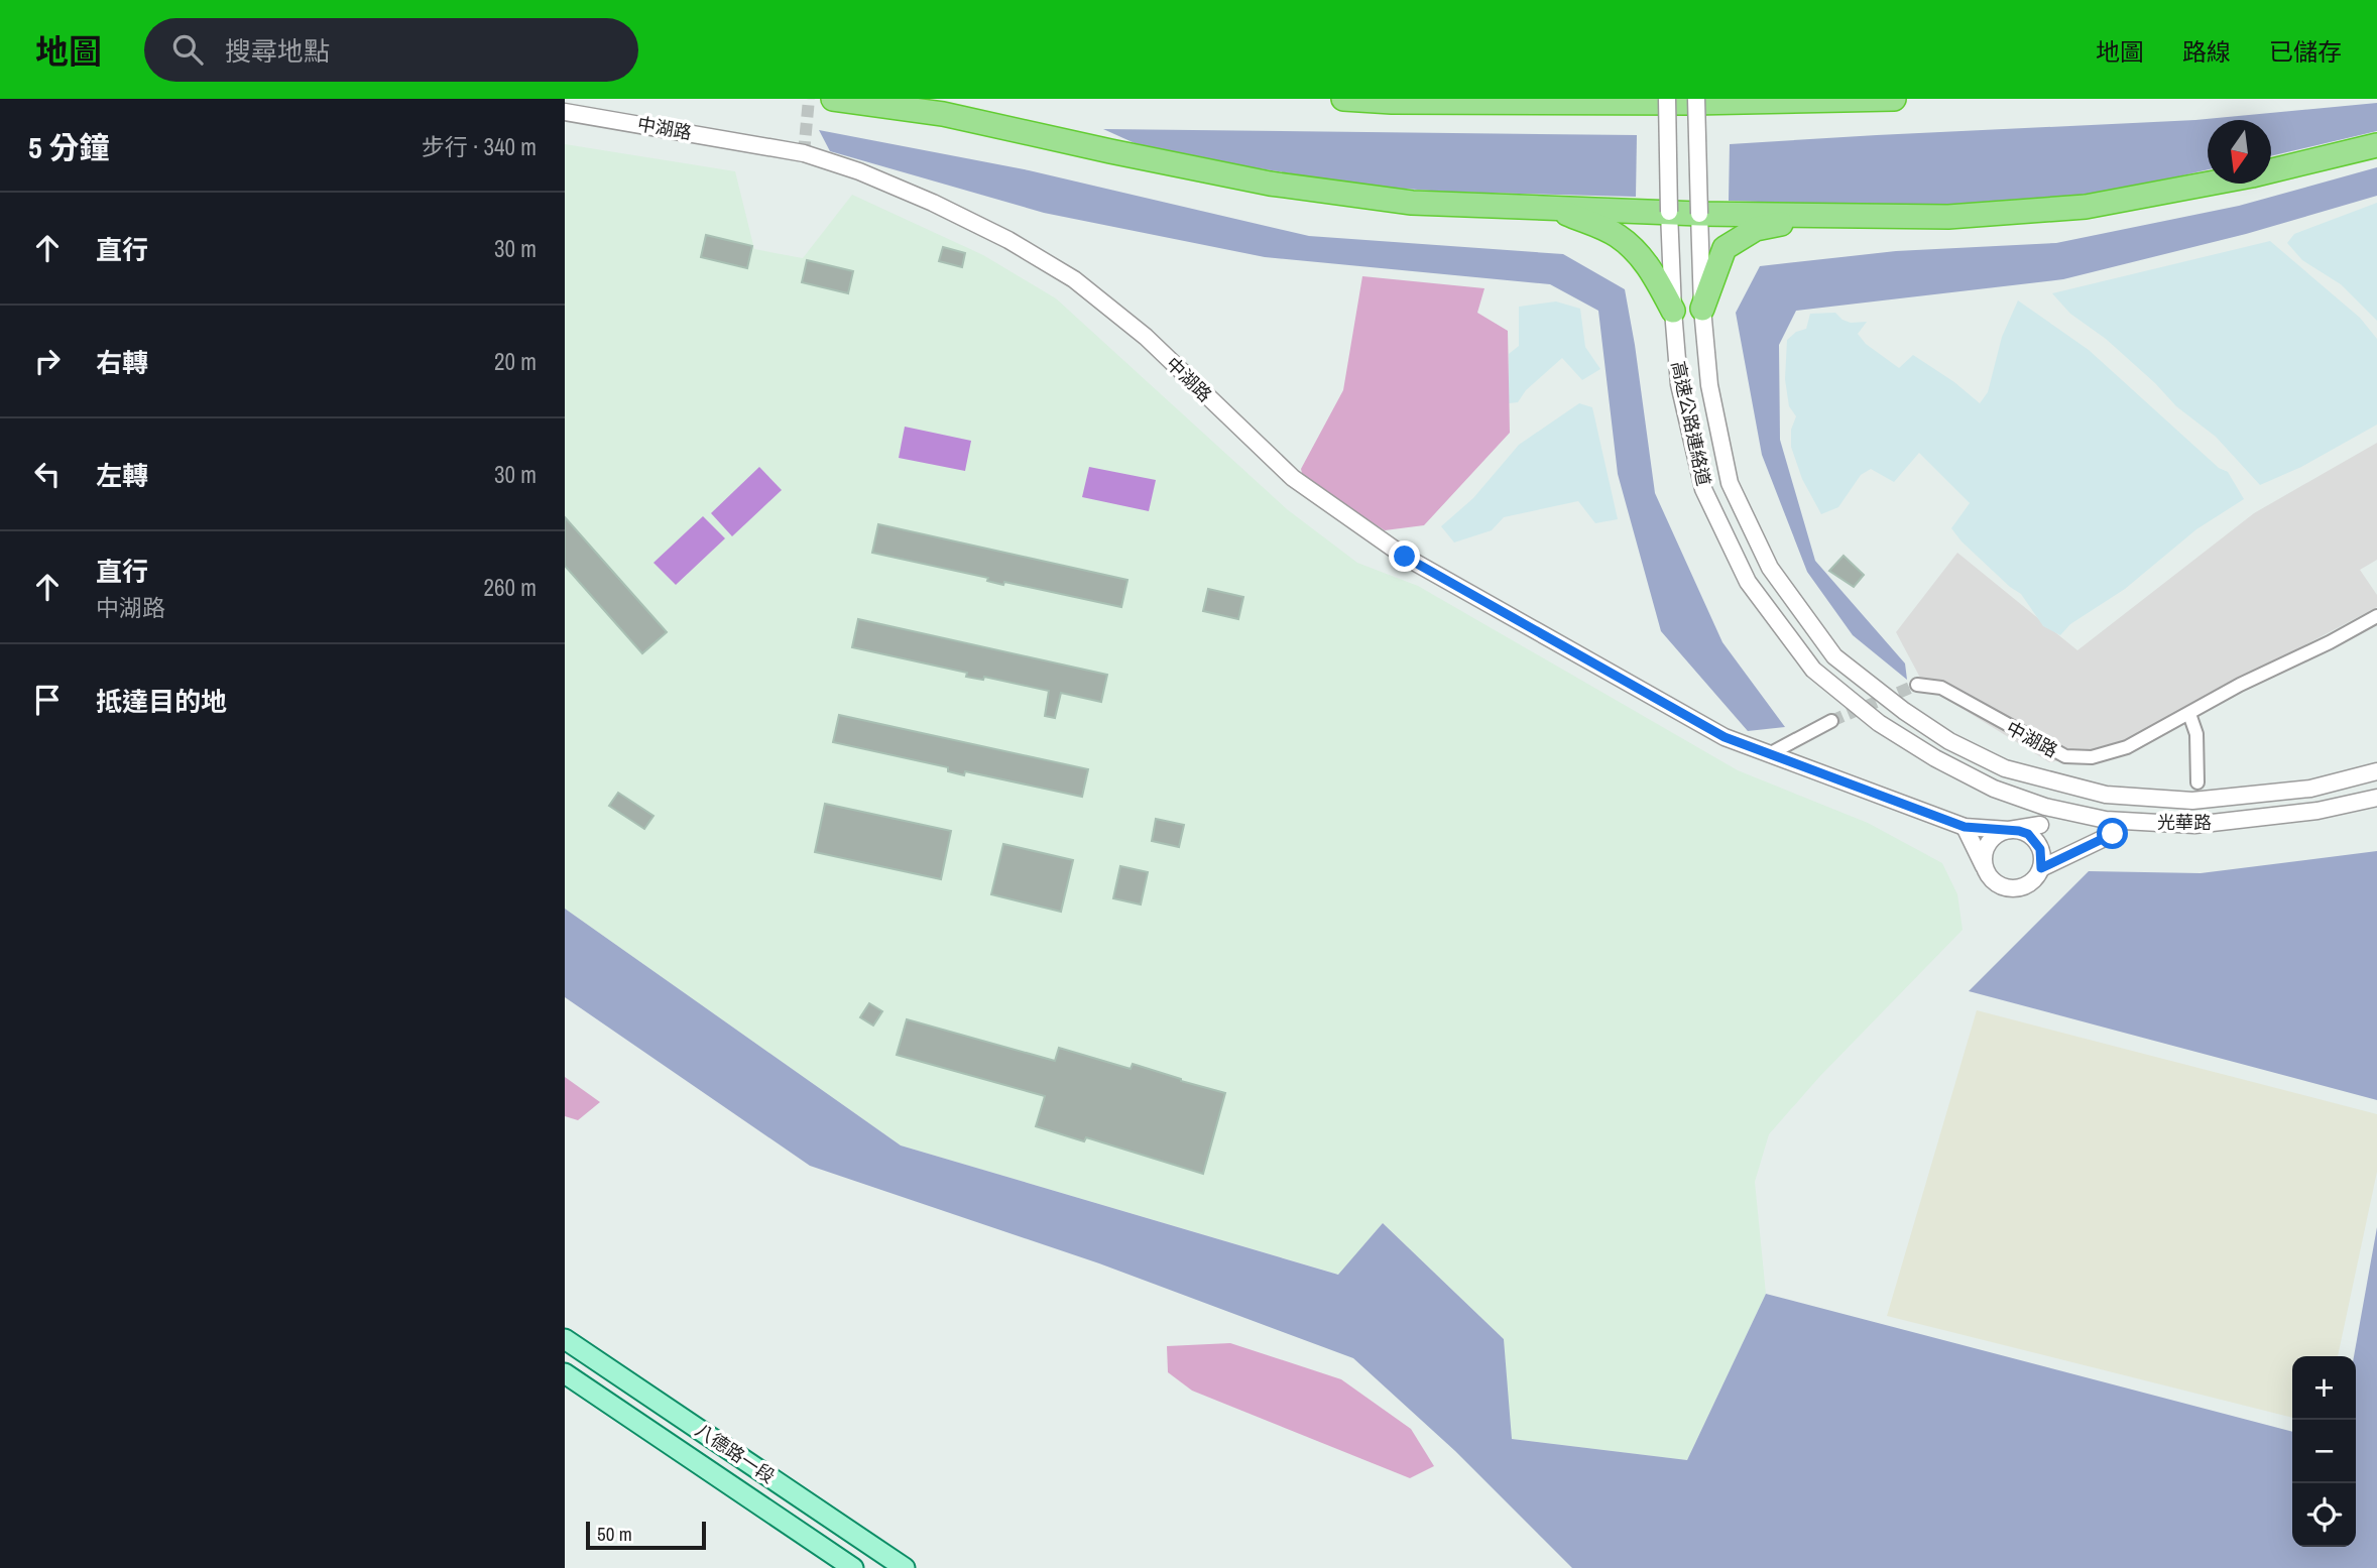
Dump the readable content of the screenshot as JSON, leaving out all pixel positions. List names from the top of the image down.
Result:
{
  "streets": {
    "main road": ["八德路一段"],
    "street": ["中湖路", "高速公路連絡道", "光華路"]
  },
  "crossings": [
    ["高速公路連絡道", "光華路"]
  ],
  "scale_bar": "50 m",
  "north": "bottom",
  "page": {
    "header": "地圖",
    "search": "搜尋地點",
    "nav": ["地圖", "路線", "已儲存"],
    "heading": ["5 分鐘", "步行 · 340 m"],
    "list": [
      ["直行", "30 m"],
      ["右轉", "20 m"],
      ["左轉", "30 m"],
      ["直行", "中湖路", "260 m"],
      "抵達目的地"
    ],
    "map_buttons": ["+", "−"],
    "scale": "50 m"
  }
}
